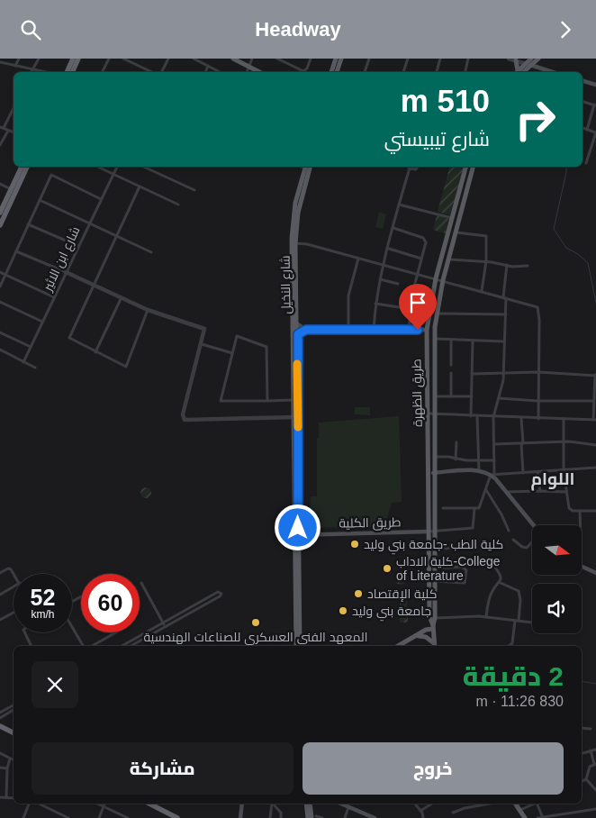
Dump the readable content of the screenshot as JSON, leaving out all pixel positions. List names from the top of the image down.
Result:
{
  "streets": {
    "main road": ["شارع النخيل", "طريق الظهرة", "طريق الكلية"],
    "street": ["شارع ابن الاثير"]
  },
  "crossings": [
    ["شارع النخيل", "طريق الكلية"],
    ["طريق الظهرة", "طريق الكلية"]
  ],
  "districts": ["اللوام"],
  "places": [
    "كلية الطب -جامعة بني وليد",
    "كلية الاداب-College of Literature",
    "كلية الإقتصاد",
    "جامعة بني وليد",
    "المعهد الفني العسكري للصناعات الهندسية"
  ],
  "north": "right",
  "page": {
    "header": "Headway",
    "turn": ["510 m", "شارع تيبيستي"],
    "speed": "52 km/h",
    "limit": "60",
    "heading": ["2 دقيقة", "830 m · 11:26"],
    "buttons": ["خروج", "مشاركة"]
  }
}
